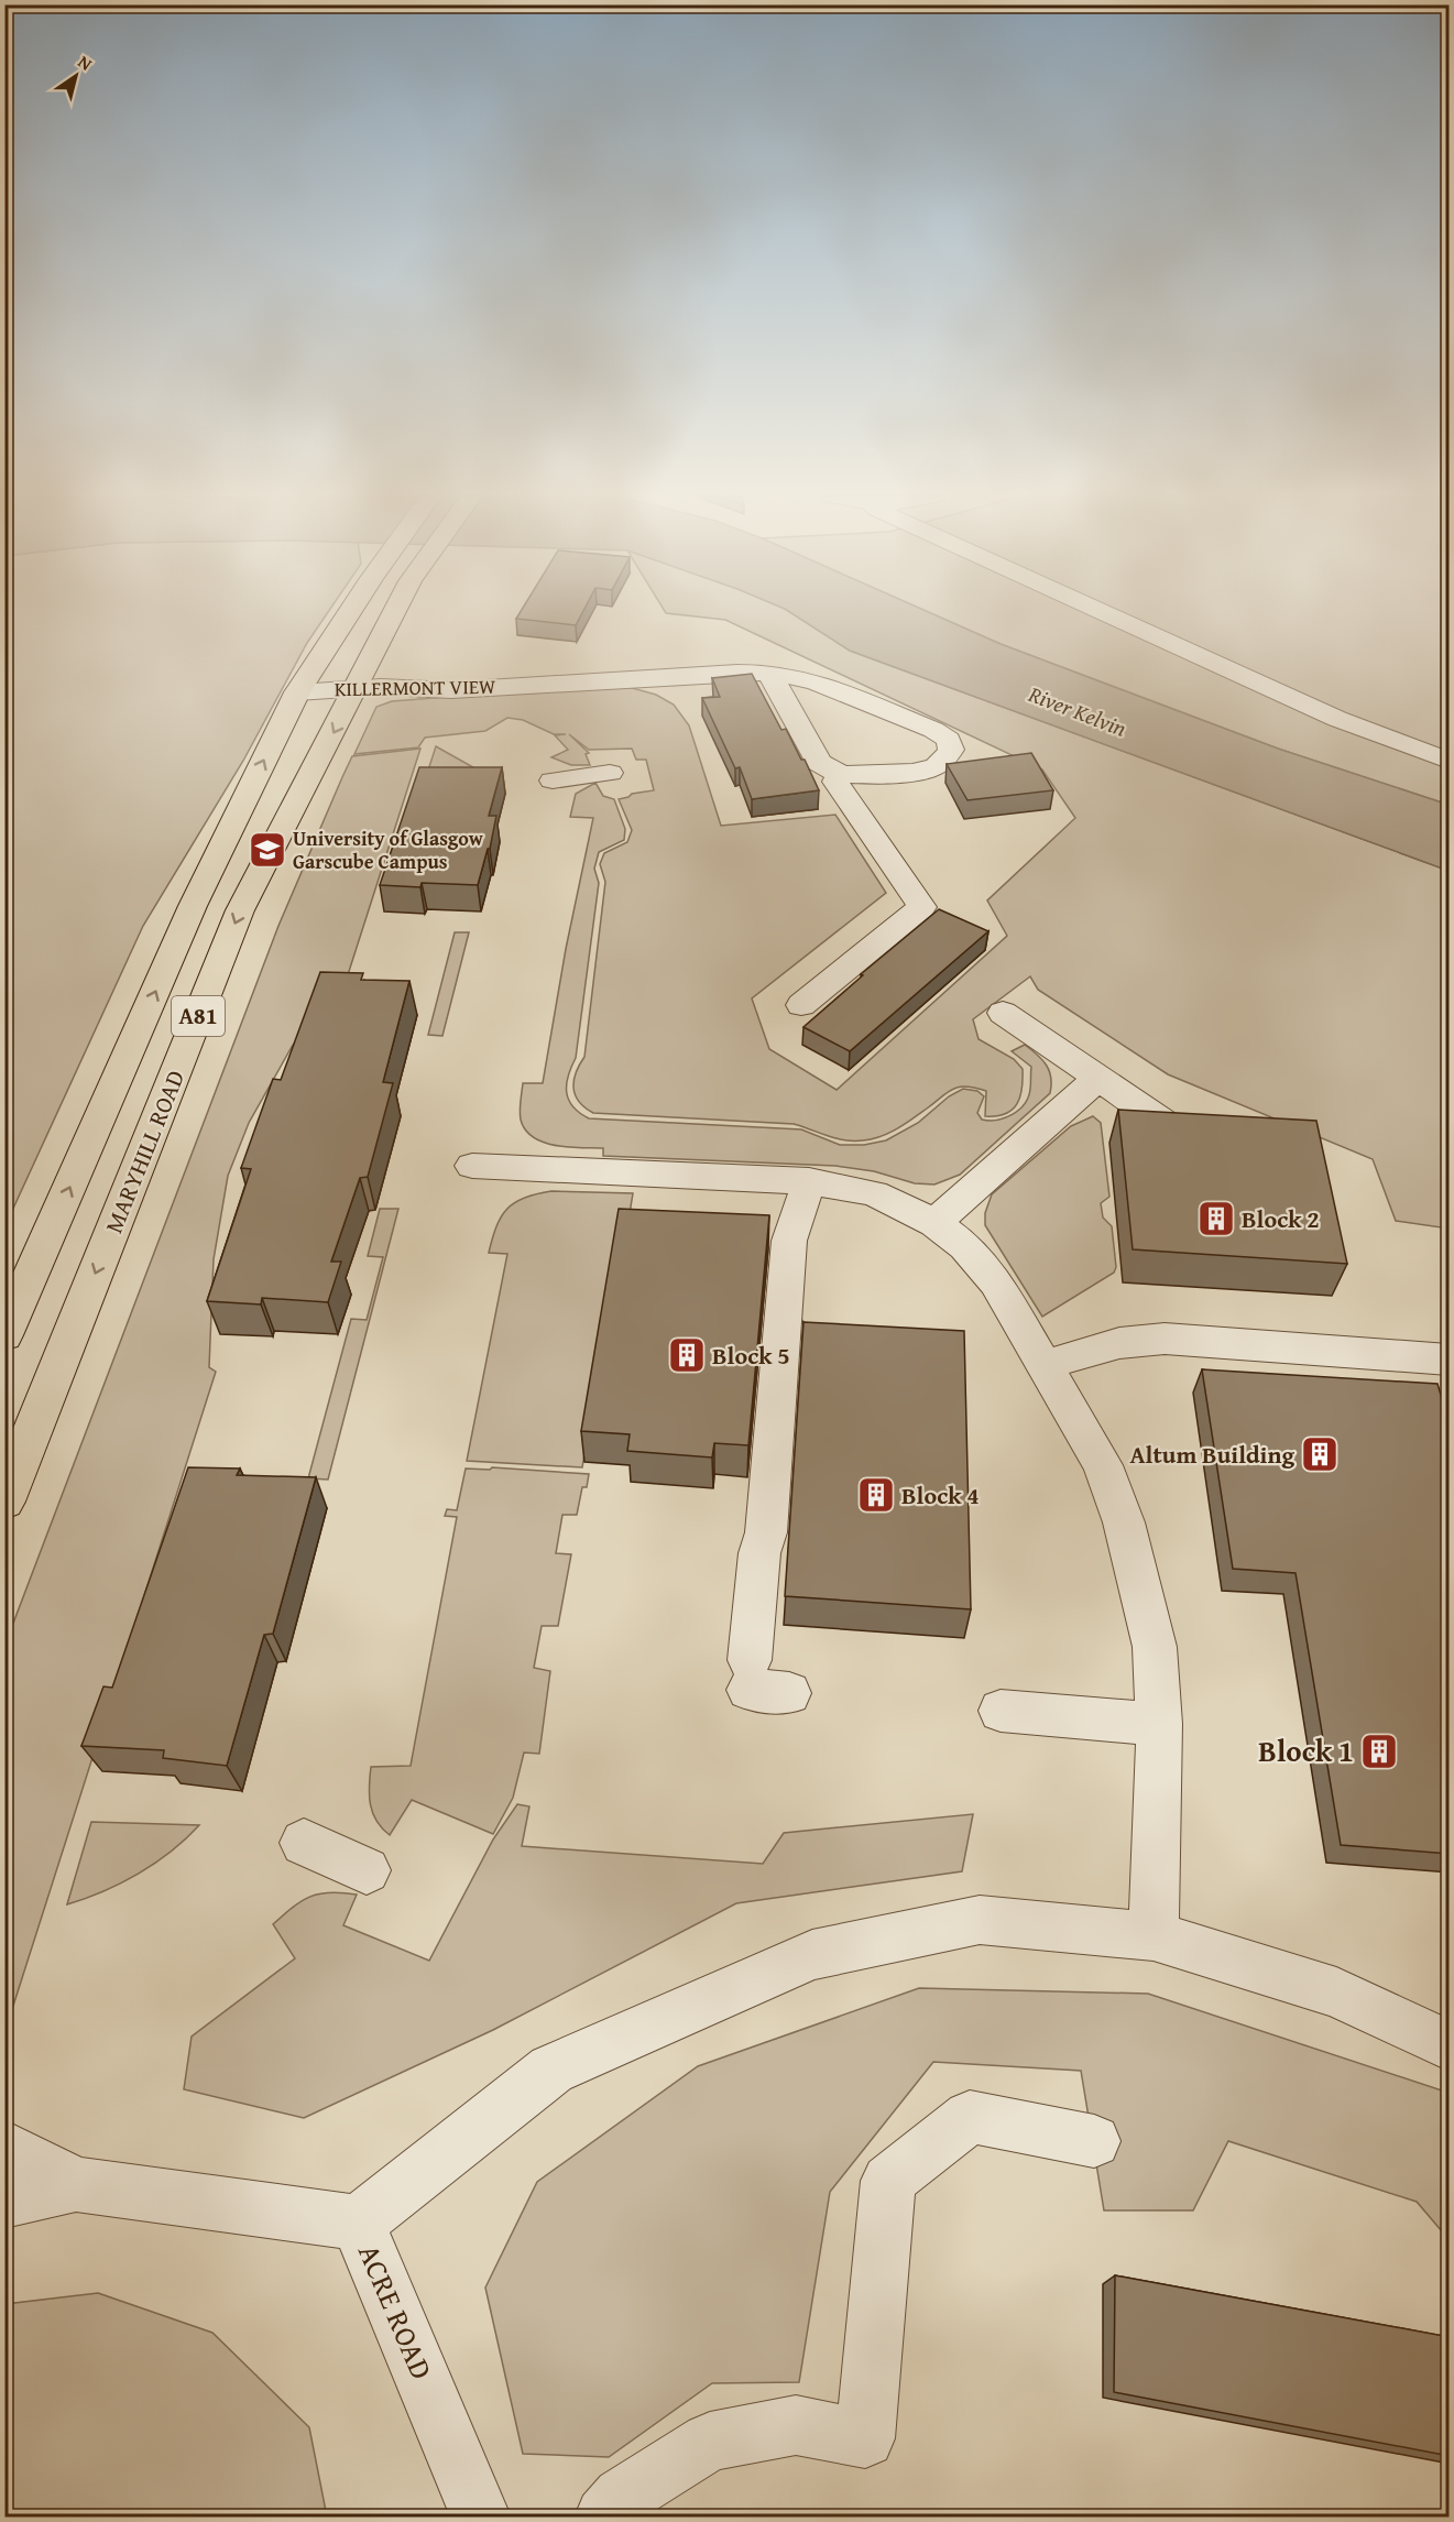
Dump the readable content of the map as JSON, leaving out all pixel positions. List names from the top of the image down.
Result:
{
  "streets": {
    "main road": ["A81", "MARYHILL ROAD"],
    "street": ["KILLERMONT VIEW", "ACRE ROAD"]
  },
  "crossings": [
    ["KILLERMONT VIEW", "MARYHILL ROAD"]
  ],
  "water": ["River Kelvin"],
  "places": {
    "school or university": ["University of Glasgow Garscube Campus"],
    "building": [
      "Block 2",
      "Block 5",
      "Altum Building",
      "Block 4",
      "Block 1"
    ]
  },
  "north": "top right"
}
